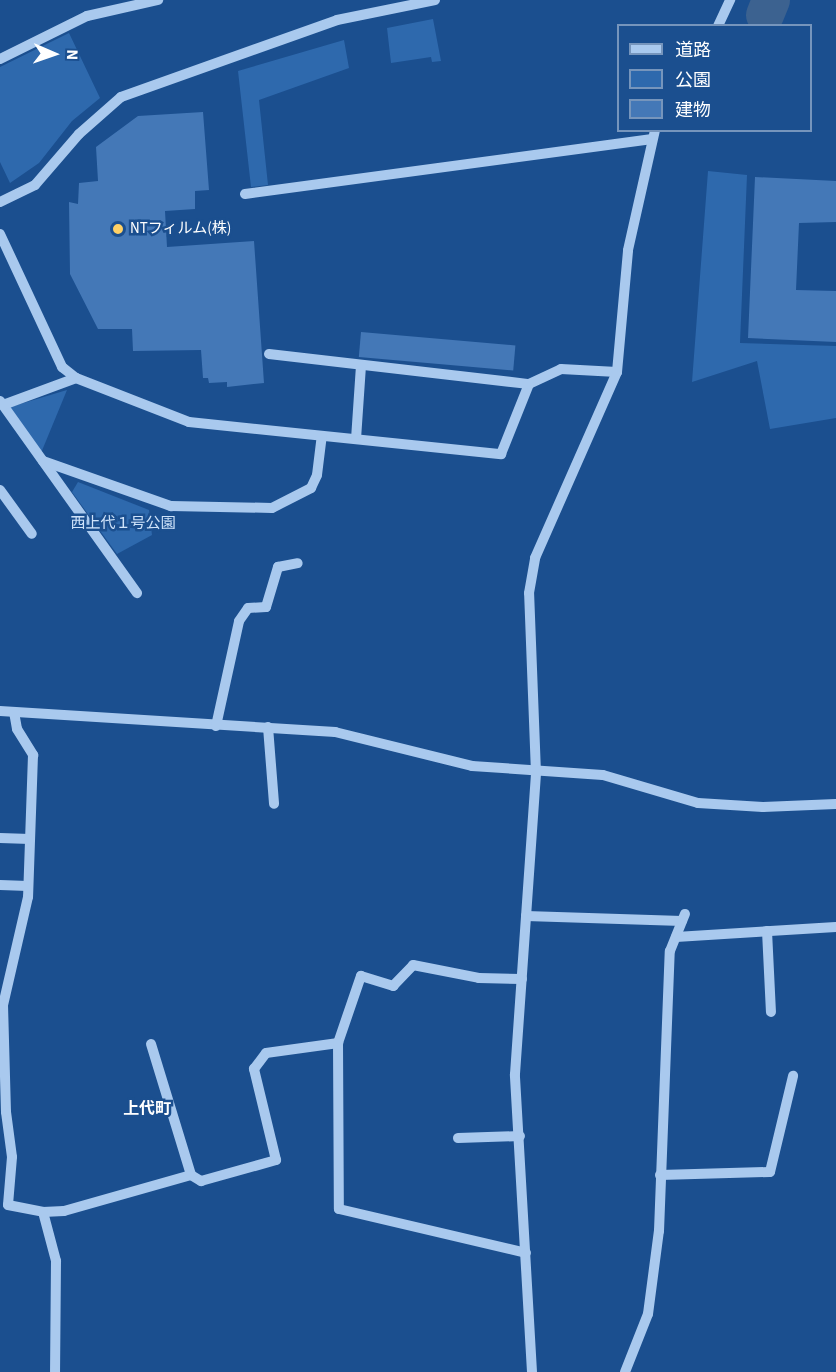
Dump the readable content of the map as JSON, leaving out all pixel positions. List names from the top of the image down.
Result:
{
  "districts": ["上代町"],
  "parks": ["西上代１号公園"],
  "places": ["NTフィルム(株)"],
  "legend": ["道路", "公園", "建物"],
  "north": "right"
}
